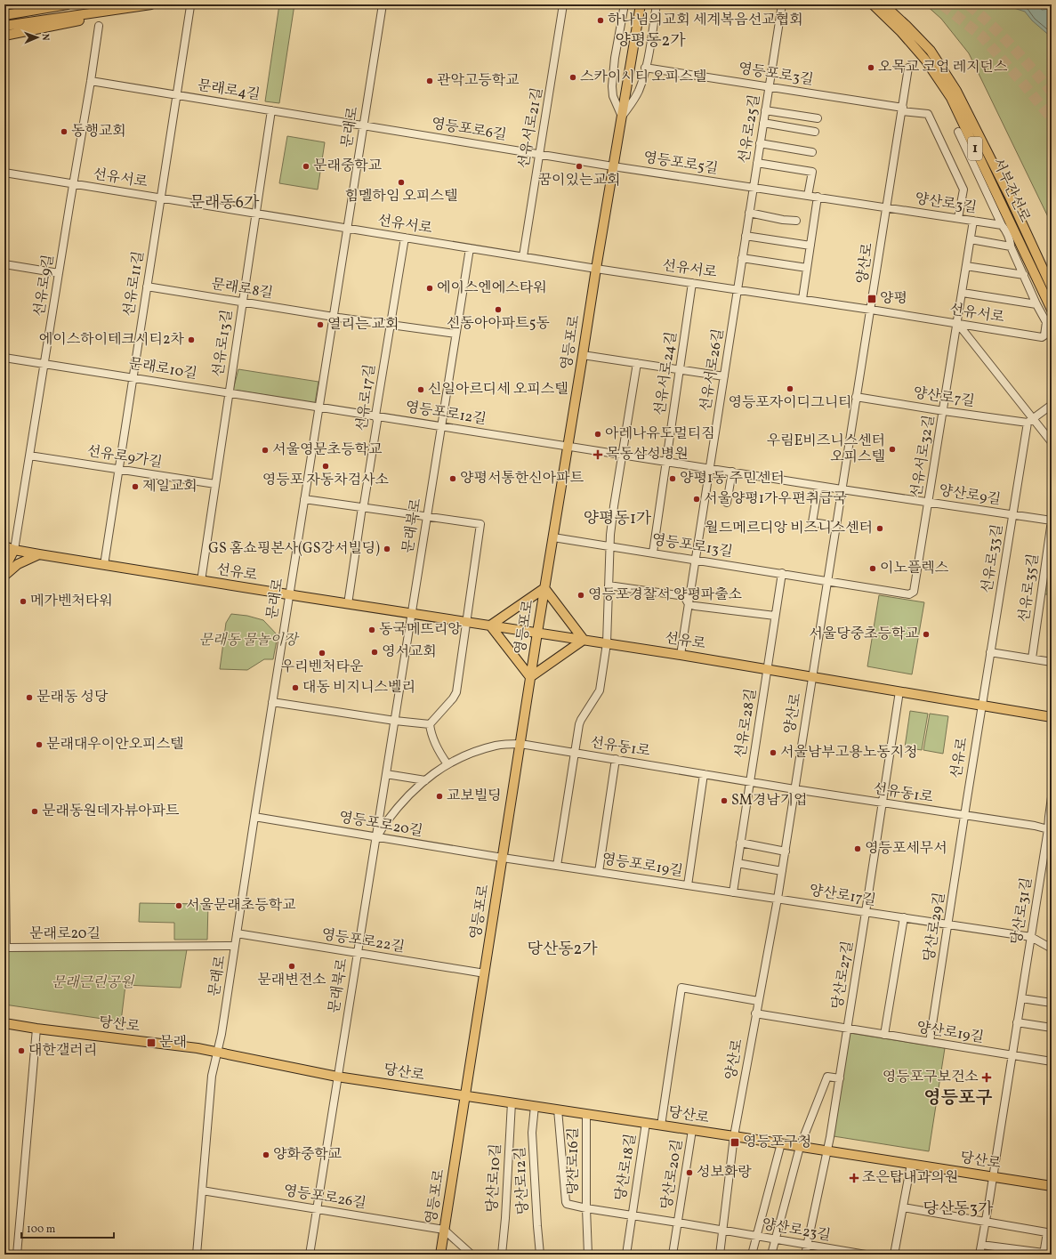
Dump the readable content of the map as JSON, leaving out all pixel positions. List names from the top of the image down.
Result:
{
  "streets": {
    "main road": [
      "1",
      "서부간선로",
      "영등포로",
      "선유로",
      "당산로"
    ],
    "street": [
      "영등포로3길",
      "문래로4길",
      "문래로",
      "선유서로21길",
      "선유로25길",
      "영등포로6길",
      "영등포로5길",
      "선유서로",
      "양산로3길",
      "양산로",
      "선유로11길",
      "선유로9길",
      "문래로8길",
      "선유로13길",
      "문래로10길",
      "선유서로26길",
      "선유서로24길",
      "선유로17길",
      "양산로7길",
      "영등포로12길",
      "선유서로32길",
      "선유로9가길",
      "양산로9길",
      "문래북로",
      "영등포로13길",
      "선유로33길",
      "선유로35길",
      "선유로28길",
      "선유동1로",
      "영등포로20길",
      "영등포로19길",
      "양산로17길",
      "당산로31길",
      "당산로29길",
      "문래로20길",
      "영등포로22길",
      "당산로27길",
      "양산로19길",
      "당산로16길",
      "당산로18길",
      "당산로20길",
      "당산로10길",
      "당산로12길",
      "영등포로26길",
      "양산로23길"
    ]
  },
  "crossings": [
    ["영등포로3길", "선유로25길"],
    ["영등포로3길", "양산로3길"],
    ["영등포로3길", "양산로"],
    ["문래로4길", "문래로"],
    ["문래로4길", "영등포로6길"],
    ["문래로4길", "선유로11길"],
    ["문래로4길", "선유로9길"],
    ["문래로4길", "선유로13길"],
    ["문래로", "영등포로6길"],
    ["문래로", "선유서로"],
    ["문래로", "문래로8길"],
    ["문래로", "문래로10길"],
    ["문래로", "영등포로12길"],
    ["문래로", "선유로"],
    ["문래로", "영등포로20길"],
    ["문래로", "문래로20길"],
    ["문래로", "영등포로22길"],
    ["문래로", "당산로"],
    ["문래로", "영등포로26길"],
    ["선유서로21길", "영등포로6길"],
    ["선유서로21길", "선유서로"],
    ["선유로25길", "영등포로5길"],
    ["선유로25길", "선유서로"],
    ["선유로25길", "선유서로26길"],
    ["영등포로6길", "영등포로5길"],
    ["영등포로6길", "영등포로"],
    ["영등포로5길", "양산로3길"],
    ["영등포로5길", "양산로"],
    ["영등포로5길", "영등포로"],
    ["선유서로", "양산로"],
    ["선유서로", "선유로11길"],
    ["선유서로", "선유로9길"],
    ["선유서로", "영등포로"],
    ["선유서로", "선유로13길"],
    ["선유서로", "선유서로26길"],
    ["선유서로", "선유서로24길"],
    ["선유서로", "선유로17길"],
    ["선유서로", "선유서로32길"],
    ["선유서로", "문래북로"],
    ["양산로3길", "양산로"],
    ["양산로3길", "선유서로32길"],
    ["양산로", "양산로7길"],
    ["양산로", "선유서로32길"],
    ["양산로", "양산로9길"],
    ["양산로", "영등포로13길"],
    ["양산로", "선유로"],
    ["양산로", "선유동1로"],
    ["양산로", "영등포로19길"],
    ["양산로", "양산로17길"],
    ["양산로", "당산로"],
    ["양산로", "양산로19길"],
    ["양산로", "당산로20길"],
    ["양산로", "양산로23길"],
    ["선유로11길", "문래로8길"],
    ["선유로11길", "문래로10길"],
    ["선유로11길", "선유로9가길"],
    ["선유로11길", "선유로"],
    ["선유로9길", "문래로10길"],
    ["선유로9길", "선유로9가길"],
    ["선유로9길", "선유로"],
    ["문래로8길", "선유로13길"],
    ["영등포로", "영등포로12길"],
    ["영등포로", "영등포로13길"],
    ["영등포로", "선유로"],
    ["영등포로", "선유동1로"],
    ["영등포로", "영등포로20길"],
    ["영등포로", "영등포로19길"],
    ["영등포로", "영등포로22길"],
    ["영등포로", "당산로"],
    ["영등포로", "영등포로26길"],
    ["선유로13길", "문래로10길"],
    ["선유로13길", "선유로9가길"],
    ["선유로13길", "선유로"],
    ["문래로10길", "영등포로12길"],
    ["선유서로26길", "영등포로12길"],
    ["선유서로26길", "양산로9길"],
    ["선유서로26길", "영등포로13길"],
    ["선유서로24길", "영등포로12길"],
    ["선유서로24길", "영등포로13길"],
    ["선유로17길", "영등포로12길"],
    ["선유로17길", "선유로"],
    ["양산로7길", "선유서로32길"],
    ["양산로7길", "선유로33길"],
    ["영등포로12길", "양산로9길"],
    ["영등포로12길", "문래북로"],
    ["선유서로32길", "양산로9길"],
    ["선유서로32길", "영등포로13길"],
    ["양산로9길", "선유로33길"],
    ["양산로9길", "선유로35길"],
    ["문래북로", "선유로"],
    ["문래북로", "선유동1로"],
    ["문래북로", "영등포로20길"],
    ["문래북로", "영등포로22길"],
    ["문래북로", "당산로"],
    ["문래북로", "영등포로26길"],
    ["영등포로13길", "선유로28길"],
    ["선유로33길", "선유로"],
    ["선유로", "선유로28길"],
    ["선유로", "선유동1로"],
    ["선유로", "당산로29길"],
    ["선유로28길", "선유동1로"],
    ["선유동1로", "영등포로20길"],
    ["선유동1로", "영등포로19길"],
    ["선유동1로", "당산로31길"],
    ["선유동1로", "당산로29길"],
    ["선유동1로", "당산로27길"],
    ["영등포로20길", "영등포로19길"],
    ["영등포로19길", "양산로17길"],
    ["양산로17길", "당산로31길"],
    ["양산로17길", "당산로29길"],
    ["양산로17길", "당산로27길"],
    ["당산로31길", "당산로"],
    ["당산로31길", "양산로19길"],
    ["당산로29길", "양산로19길"],
    ["당산로27길", "당산로"],
    ["당산로27길", "양산로19길"],
    ["당산로27길", "양산로23길"],
    ["당산로", "당산로16길"],
    ["당산로", "당산로18길"],
    ["당산로", "당산로20길"],
    ["당산로", "당산로10길"],
    ["당산로", "당산로12길"],
    ["당산로16길", "당산로18길"],
    ["당산로18길", "당산로20길"],
    ["당산로20길", "양산로23길"]
  ],
  "districts": [
    "양평동2가",
    "문래동6가",
    "양평동1가",
    "당산동2가",
    "영등포구",
    "당산동3가"
  ],
  "parks": ["문래동 물놀이장", "문래근린공원"],
  "places": {
    "other": [
      "하나님의교회 세계복음선교협회",
      "오목교 코업 레지던스",
      "스카이시티 오피스텔",
      "관악고등학교",
      "동행교회",
      "문래중학교",
      "꿈이있는교회",
      "힘멜하임 오피스텔",
      "에이스엔에스타워",
      "신동아아파트5동",
      "열리는 교회",
      "에이스하이테크시티2차",
      "영등포자이디그니티",
      "신일아르디세 오피스텔",
      "아레나유도멀티짐",
      "우림E비즈니스센터 오피스텔",
      "서울영문초등학교",
      "영등포 자동차검사소",
      "양평서통한신아파트",
      "양평1동 주민센터",
      "제일교회",
      "서울양평1가우편취급국",
      "월드메르디앙 비즈니스센터",
      "GS 홈쇼핑본사(GS강서빌딩)",
      "이노플렉스",
      "영등포경찰서 양평파출소",
      "메가벤처타워",
      "동국메뜨리앙",
      "서울당중초등학교",
      "영서교회",
      "우리벤처타운",
      "대동 비지니스벨리",
      "문래동 성당",
      "문래대우이안오피스텔",
      "서울남부고용노동지청",
      "교보빌딩",
      "SM경남기업",
      "문래동원데자뷰아파트",
      "영등포세무서",
      "서울문래초등학교",
      "문래변전소",
      "대한갤러리",
      "양화중학교",
      "성보화랑"
    ],
    "transit": ["양평", "문래", "영등포구청"],
    "health": ["목동삼성병원", "영등포구보건소", "조은탑내과의원"]
  },
  "scale_bar": "100 m",
  "north": "right"
}
